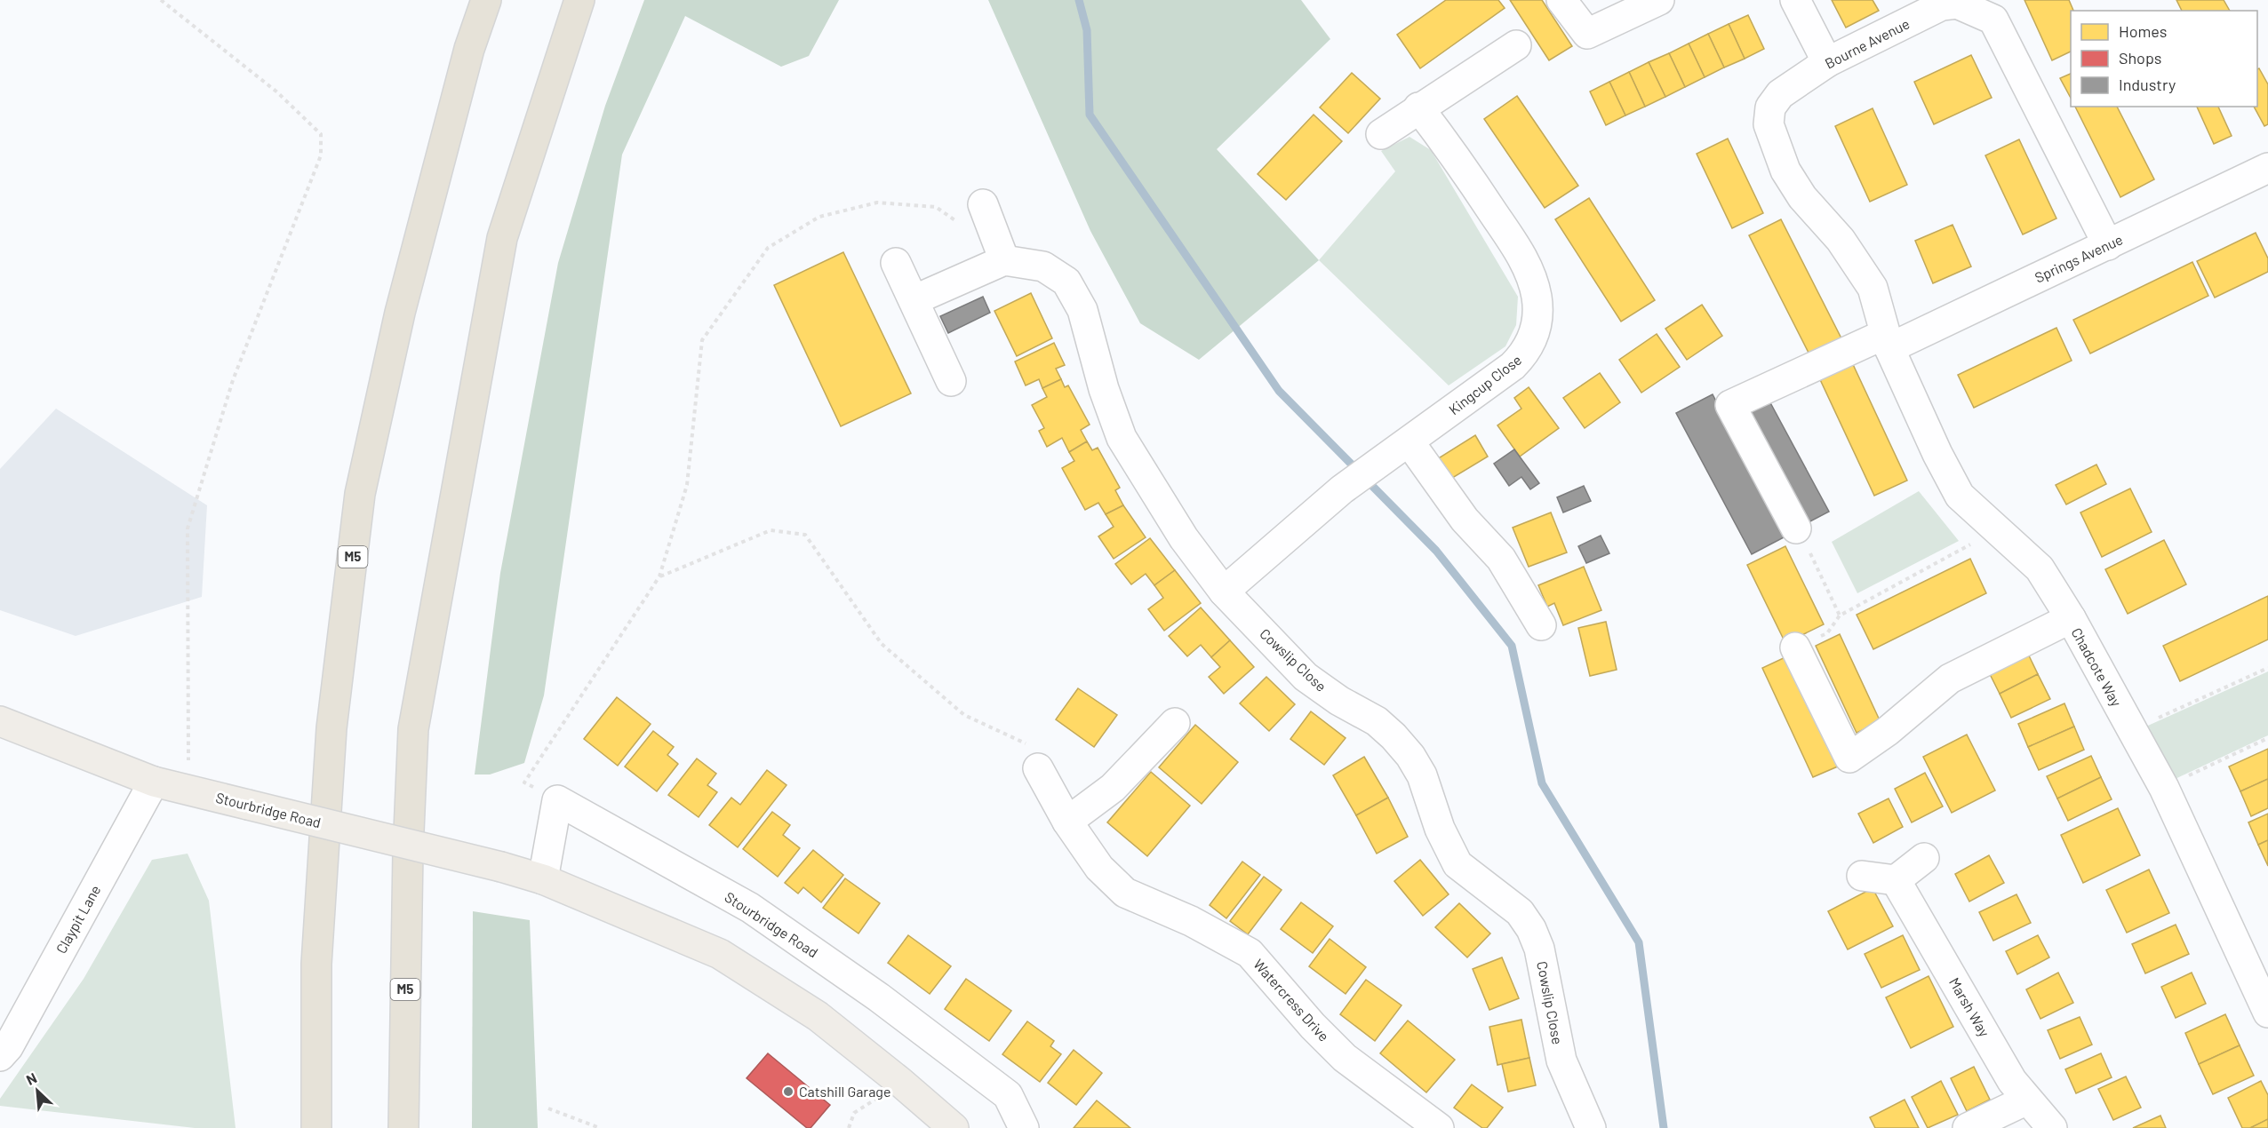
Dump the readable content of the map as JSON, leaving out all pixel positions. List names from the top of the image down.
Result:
{
  "streets": {
    "highway": ["M5"],
    "main road": ["Stourbridge Road"],
    "street": [
      "Bourne Avenue",
      "Springs Avenue",
      "Kingcup Close",
      "Cowslip Close",
      "Chadcote Way",
      "Claypit Lane",
      "Watercress Drive",
      "Marsh Way"
    ]
  },
  "crossings": [
    ["Bourne Avenue", "Springs Avenue"],
    ["Bourne Avenue", "Chadcote Way"],
    ["Springs Avenue", "Chadcote Way"],
    ["Kingcup Close", "Cowslip Close"],
    ["Stourbridge Road", "Claypit Lane"]
  ],
  "places": ["Catshill Garage"],
  "legend": ["Homes", "Shops", "Industry"],
  "north": "top left"
}
